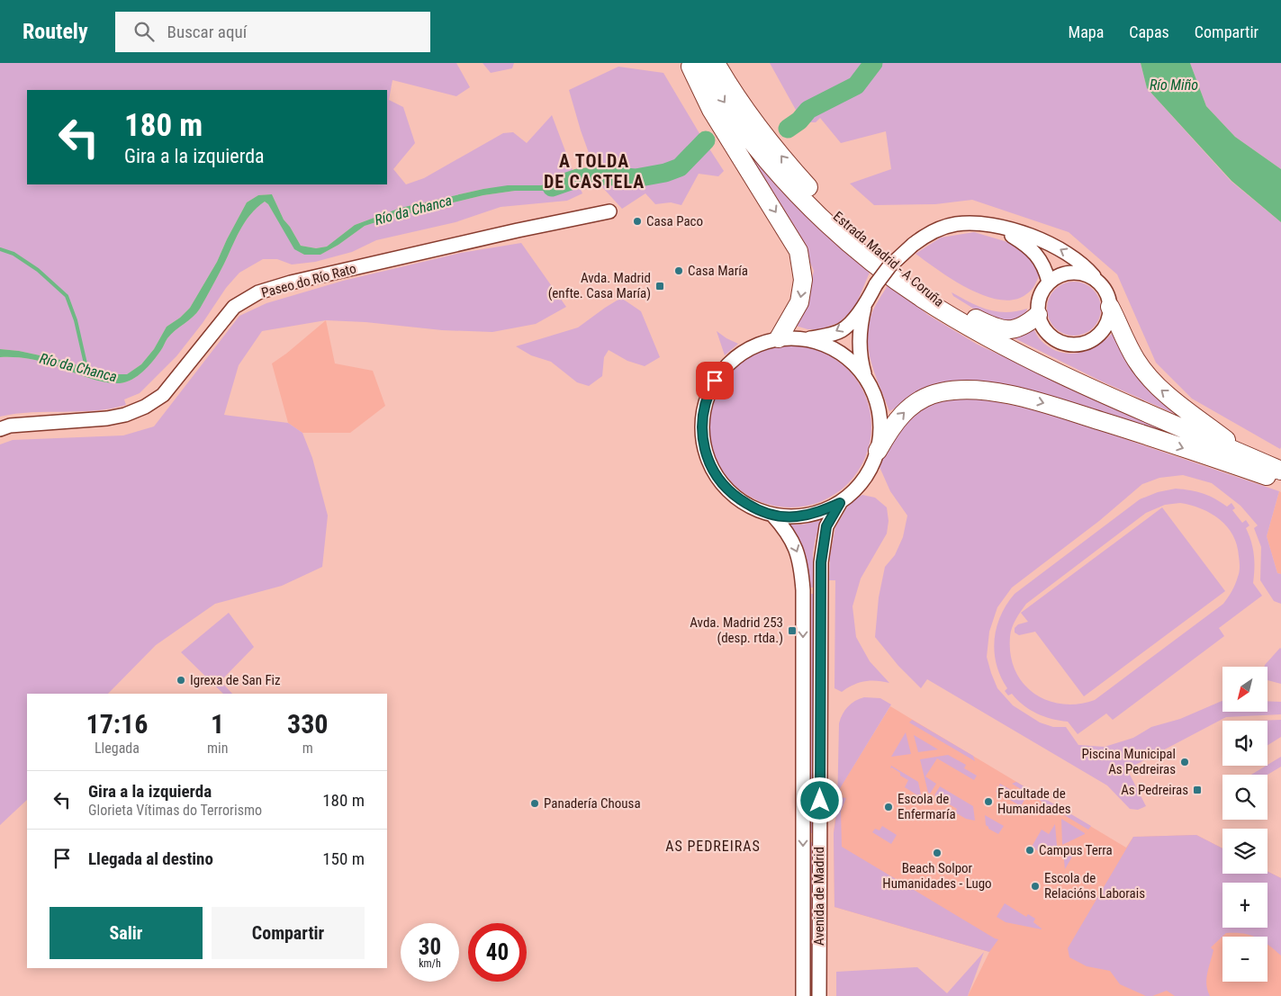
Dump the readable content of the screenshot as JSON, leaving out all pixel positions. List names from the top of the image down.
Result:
{
  "streets": {
    "highway": ["Estrada Madrid - A Coruña"],
    "street": ["Paseo do Río Rato", "Avenida de Madrid"]
  },
  "districts": ["A TOLDA DE CASTELA", "AS PEDREIRAS"],
  "water": ["Río Miño", "Río da Chanca"],
  "places": {
    "other": [
      "Casa Paco",
      "Casa María",
      "Igrexa de San Fiz",
      "Piscina Municipal As Pedreiras",
      "Facultade de Humanidades",
      "Panadería Chousa",
      "Escola de Enfermaría",
      "Campus Terra",
      "Beach Solpor Humanidades - Lugo",
      "Escola de Relacións Laborais"
    ],
    "transit": ["Avda. Madrid (enfte. Casa María)", "Avda. Madrid 253 (desp. rtda.)", "As Pedreiras"]
  },
  "north": "bottom left",
  "page": {
    "header": "Routely",
    "search": "Buscar aquí",
    "nav": ["Mapa", "Capas", "Compartir"],
    "turn": ["180 m", "Gira a la izquierda"],
    "map_buttons": ["+", "−"],
    "eta": [
      "17:16",
      "Llegada",
      "1",
      "min",
      "330",
      "m"
    ],
    "list": [
      {
        "name": "Gira a la izquierda",
        "note": "Glorieta Vítimas do Terrorismo",
        "value": "180 m"
      },
      {
        "name": "Llegada al destino",
        "value": "150 m"
      }
    ],
    "buttons": ["Salir", "Compartir"],
    "speed": "30 km/h",
    "limit": "40"
  }
}
